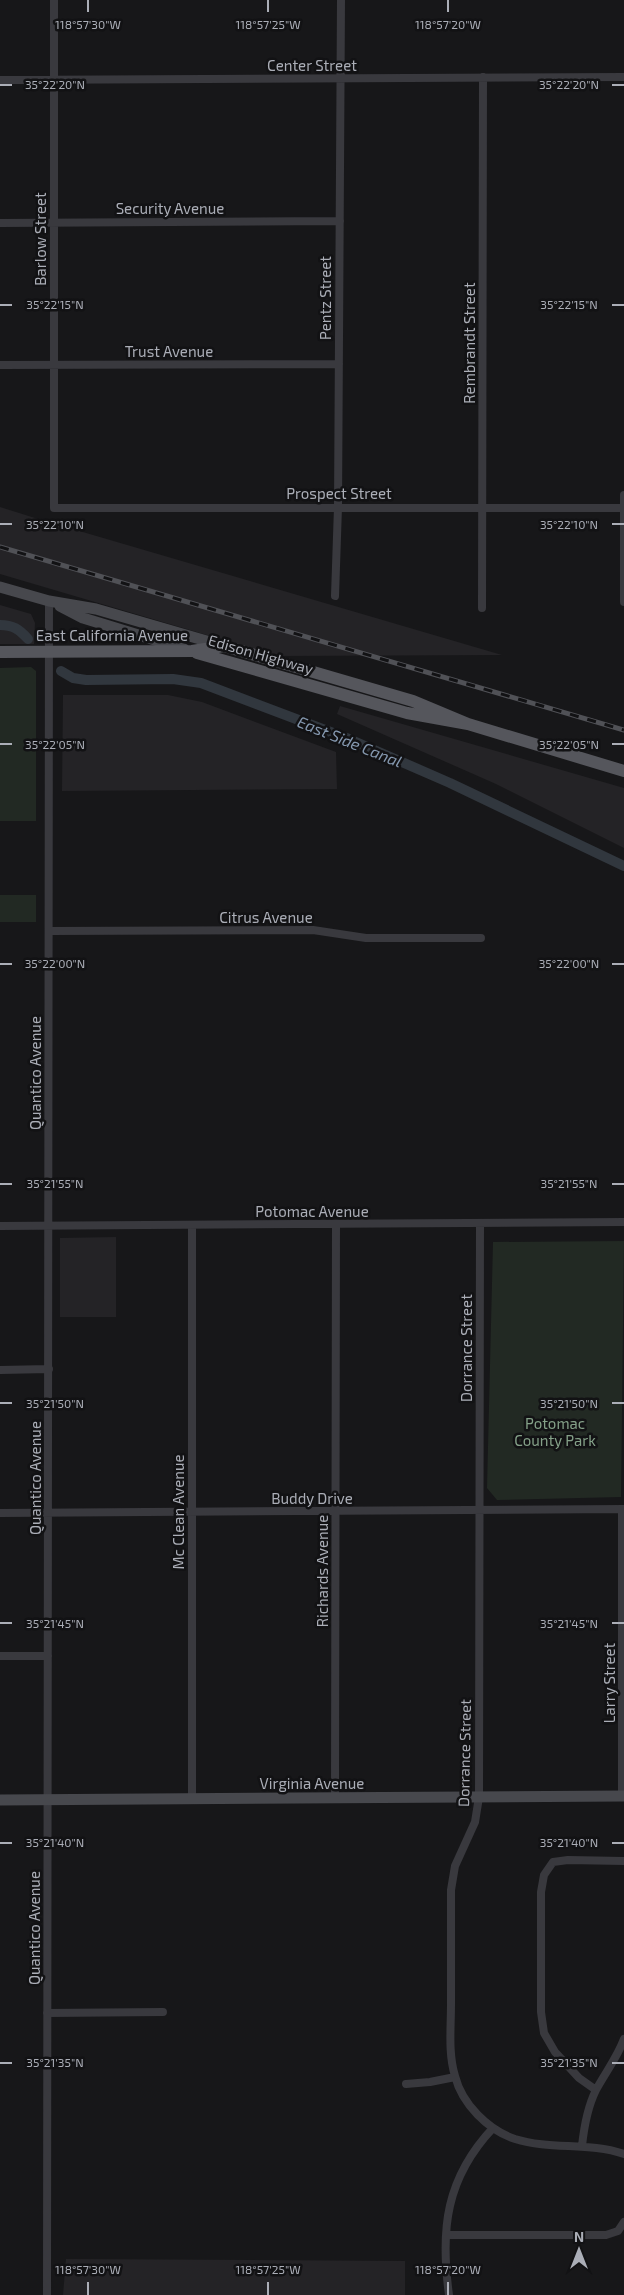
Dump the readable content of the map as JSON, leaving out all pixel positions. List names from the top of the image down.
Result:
{
  "streets": {
    "main road": ["East California Avenue", "Edison Highway"],
    "street": [
      "Center Street",
      "Security Avenue",
      "Barlow Street",
      "Pentz Street",
      "Rembrandt Street",
      "Trust Avenue",
      "Prospect Street",
      "Citrus Avenue",
      "Quantico Avenue",
      "Potomac Avenue",
      "Dorrance Street",
      "Buddy Drive",
      "Mc Clean Avenue",
      "Richards Avenue",
      "Larry Street",
      "Virginia Avenue"
    ]
  },
  "crossings": [
    ["Center Street", "Barlow Street"],
    ["Center Street", "Pentz Street"],
    ["Center Street", "Rembrandt Street"],
    ["Security Avenue", "Barlow Street"],
    ["Security Avenue", "Pentz Street"],
    ["Barlow Street", "Trust Avenue"],
    ["Barlow Street", "Prospect Street"],
    ["Pentz Street", "Trust Avenue"],
    ["Pentz Street", "Prospect Street"],
    ["Rembrandt Street", "Prospect Street"],
    ["East California Avenue", "Edison Highway"],
    ["East California Avenue", "Quantico Avenue"],
    ["Edison Highway", "Quantico Avenue"],
    ["Citrus Avenue", "Quantico Avenue"],
    ["Quantico Avenue", "Potomac Avenue"],
    ["Quantico Avenue", "Buddy Drive"],
    ["Quantico Avenue", "Virginia Avenue"],
    ["Potomac Avenue", "Dorrance Street"],
    ["Potomac Avenue", "Mc Clean Avenue"],
    ["Potomac Avenue", "Richards Avenue"],
    ["Dorrance Street", "Buddy Drive"],
    ["Dorrance Street", "Virginia Avenue"],
    ["Buddy Drive", "Mc Clean Avenue"],
    ["Buddy Drive", "Richards Avenue"],
    ["Buddy Drive", "Larry Street"],
    ["Mc Clean Avenue", "Virginia Avenue"],
    ["Richards Avenue", "Virginia Avenue"],
    ["Larry Street", "Virginia Avenue"]
  ],
  "water": ["East Side Canal"],
  "parks": ["Potomac County Park"],
  "north": "top",
  "coordinates": [
    "118°57'30\"W",
    "118°57'25\"W",
    "118°57'20\"W",
    "35°22'20\"N",
    "35°22'15\"N",
    "35°22'10\"N",
    "35°22'05\"N",
    "35°22'00\"N",
    "35°21'55\"N",
    "35°21'50\"N",
    "35°21'45\"N",
    "35°21'40\"N",
    "35°21'35\"N"
  ]
}
